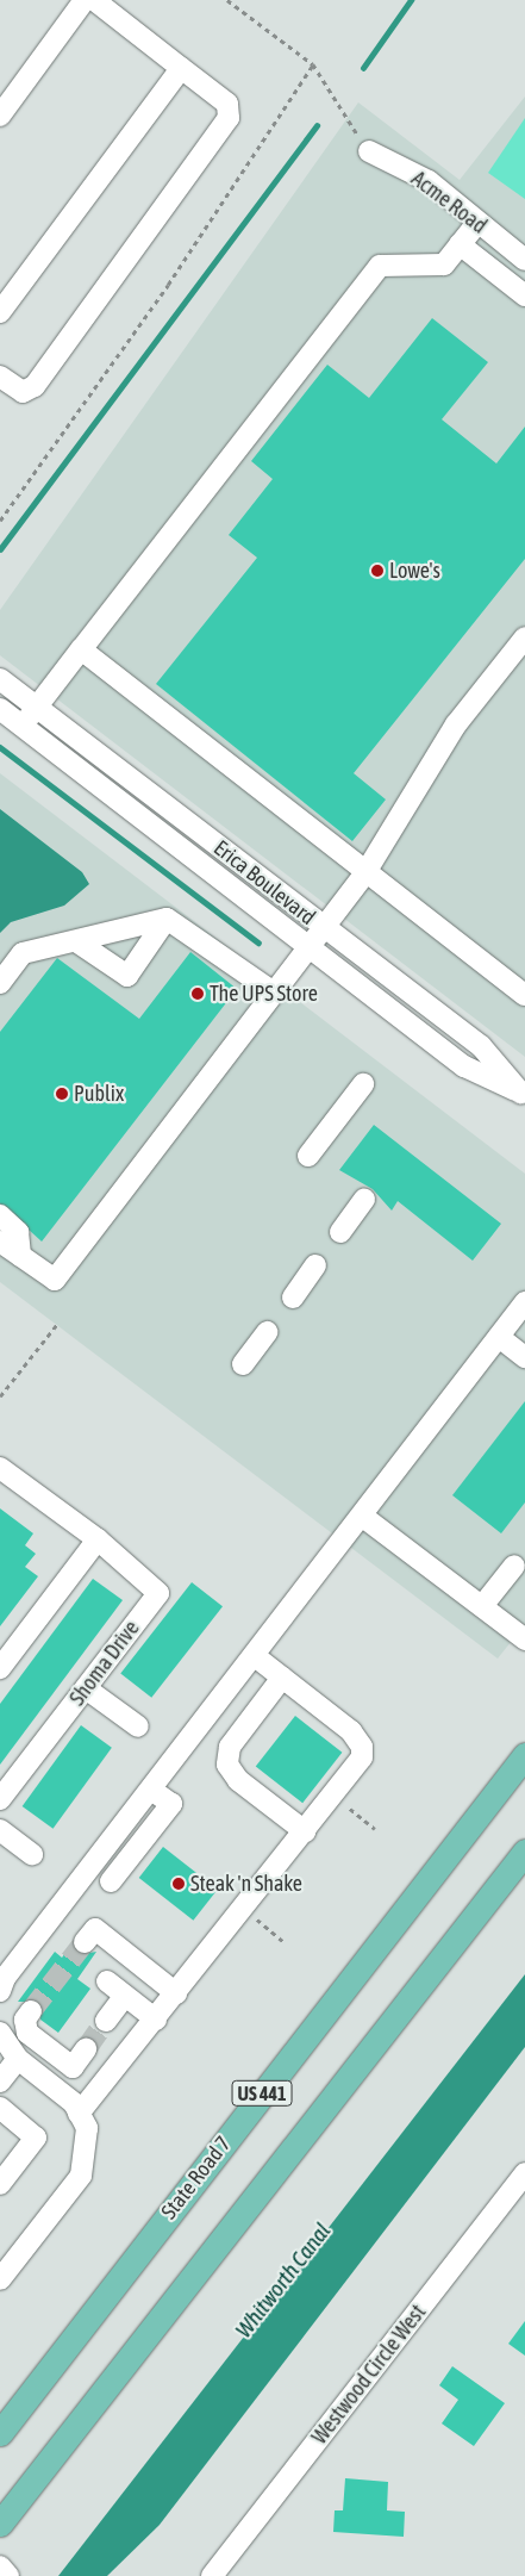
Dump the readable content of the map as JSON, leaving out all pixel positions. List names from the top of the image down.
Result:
{
  "streets": {
    "main road": ["US 441", "State Road 7"],
    "street": [
      "Acme Road",
      "Erica Boulevard",
      "Shoma Drive",
      "Westwood Circle West"
    ]
  },
  "water": ["Whitworth Canal"],
  "places": [
    "Lowe's",
    "The UPS Store",
    "Publix",
    "Steak 'n Shake"
  ]
}
